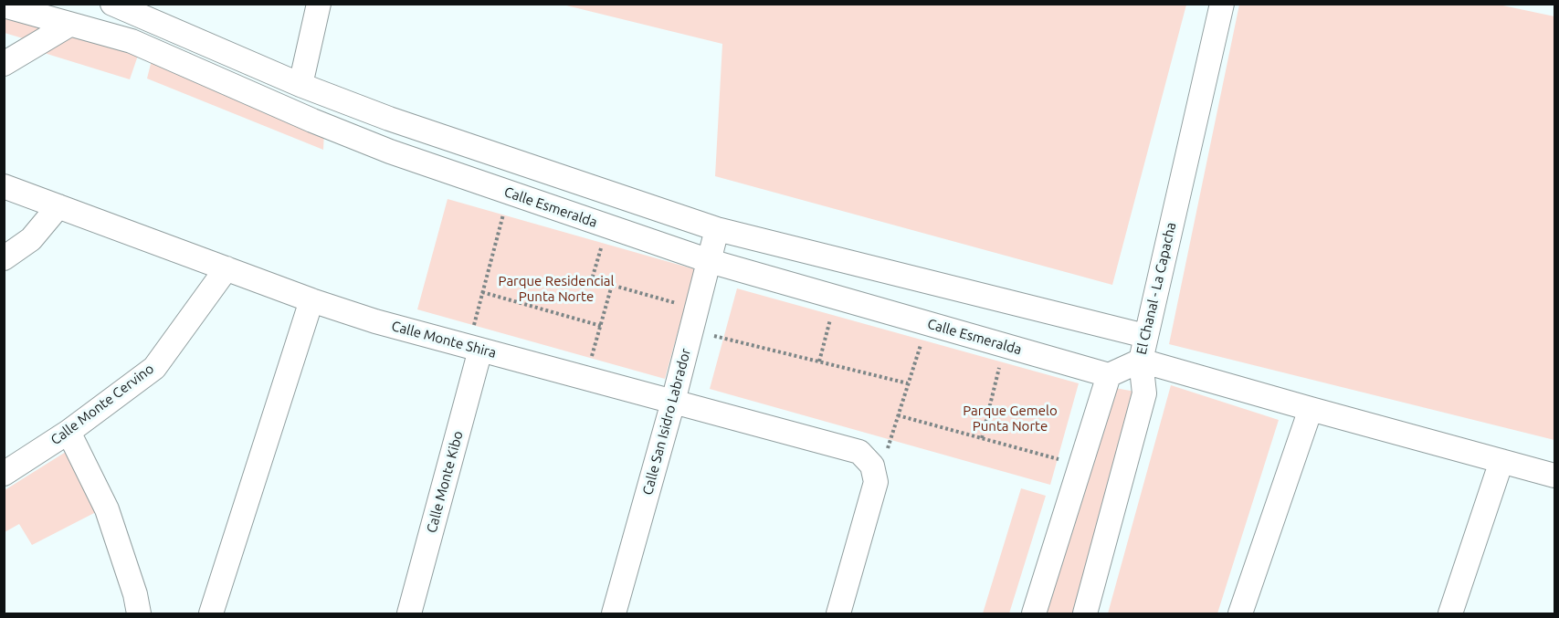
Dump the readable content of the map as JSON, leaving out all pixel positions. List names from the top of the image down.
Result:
{
  "streets": {
    "street": [
      "Calle Esmeralda",
      "El Chanal - La Capacha",
      "Calle Monte Shira",
      "Calle Monte Cervino",
      "Calle San Isidro Labrador",
      "Calle Monte Kibo"
    ]
  },
  "crossings": [
    ["Calle Esmeralda", "El Chanal - La Capacha"],
    ["Calle Esmeralda", "Calle San Isidro Labrador"],
    ["Calle Monte Shira", "Calle Monte Cervino"],
    ["Calle Monte Shira", "Calle San Isidro Labrador"],
    ["Calle Monte Shira", "Calle Monte Kibo"]
  ],
  "parks": ["Parque Residencial Punta Norte", "Parque Gemelo Punta Norte"]
}
